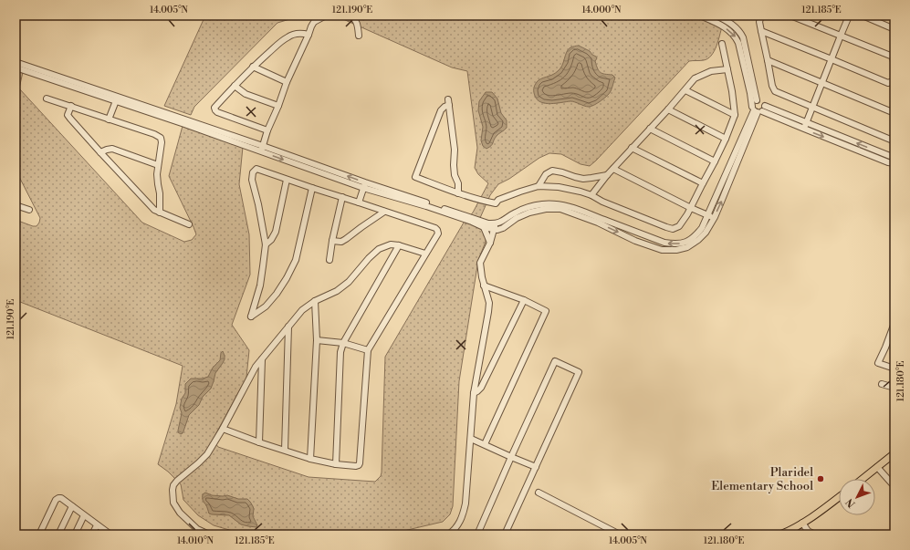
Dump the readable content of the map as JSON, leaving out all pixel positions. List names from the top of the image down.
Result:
{
  "places": ["Plaridel Elementary School"],
  "north": "bottom left",
  "coordinates": [
    "14.005°N",
    "121.190°E",
    "14.000°N",
    "121.185°E",
    "121.180°E",
    "14.010°N"
  ]
}
